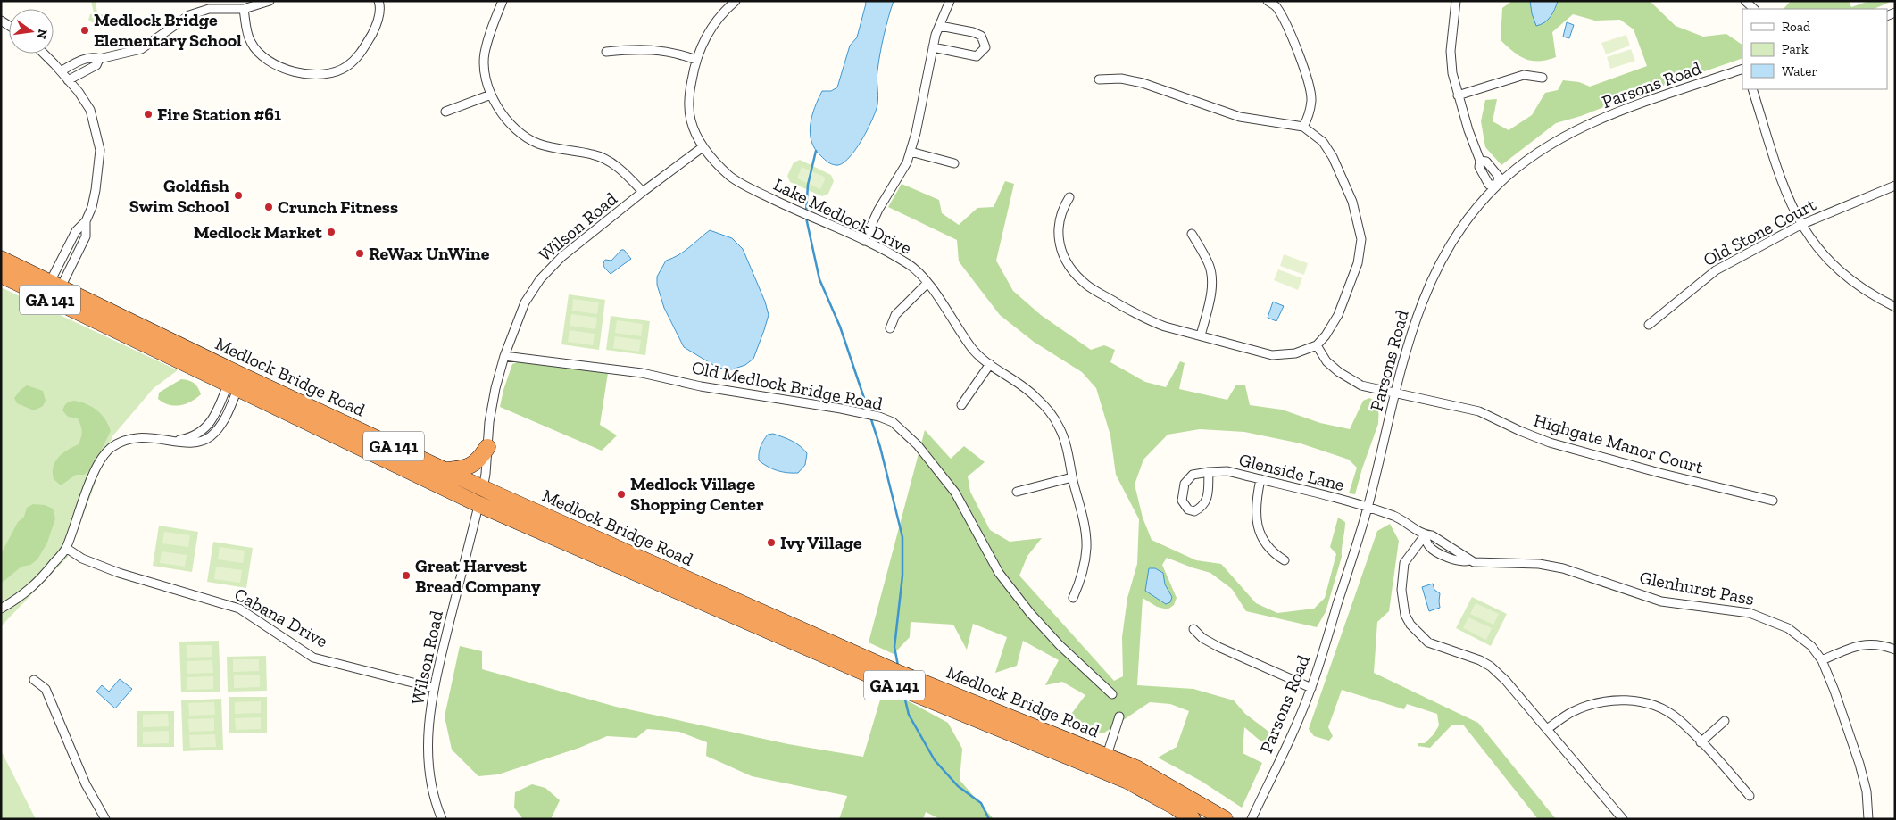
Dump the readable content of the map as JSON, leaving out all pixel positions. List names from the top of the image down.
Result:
{
  "streets": {
    "highway": ["GA 141", "Medlock Bridge Road"],
    "street": [
      "Parsons Road",
      "Lake Medlock Drive",
      "Wilson Road",
      "Old Stone Court",
      "Old Medlock Bridge Road",
      "Highgate Manor Court",
      "Glenside Lane",
      "Glenhurst Pass",
      "Cabana Drive"
    ]
  },
  "crossings": [
    ["Parsons Road", "Highgate Manor Court"],
    ["Parsons Road", "Glenside Lane"],
    ["Parsons Road", "Glenhurst Pass"],
    ["Lake Medlock Drive", "Wilson Road"],
    ["Wilson Road", "Medlock Bridge Road"],
    ["Wilson Road", "Old Medlock Bridge Road"],
    ["Wilson Road", "Cabana Drive"],
    ["Glenside Lane", "Glenhurst Pass"]
  ],
  "places": [
    "Medlock Bridge Elementary School",
    "Fire Station #61",
    "Goldfish Swim School",
    "Crunch Fitness",
    "Medlock Market",
    "ReWax UnWine",
    "Medlock Village Shopping Center",
    "Ivy Village",
    "Great Harvest Bread Company"
  ],
  "legend": ["Road", "Park", "Water"],
  "north": "right"
}
